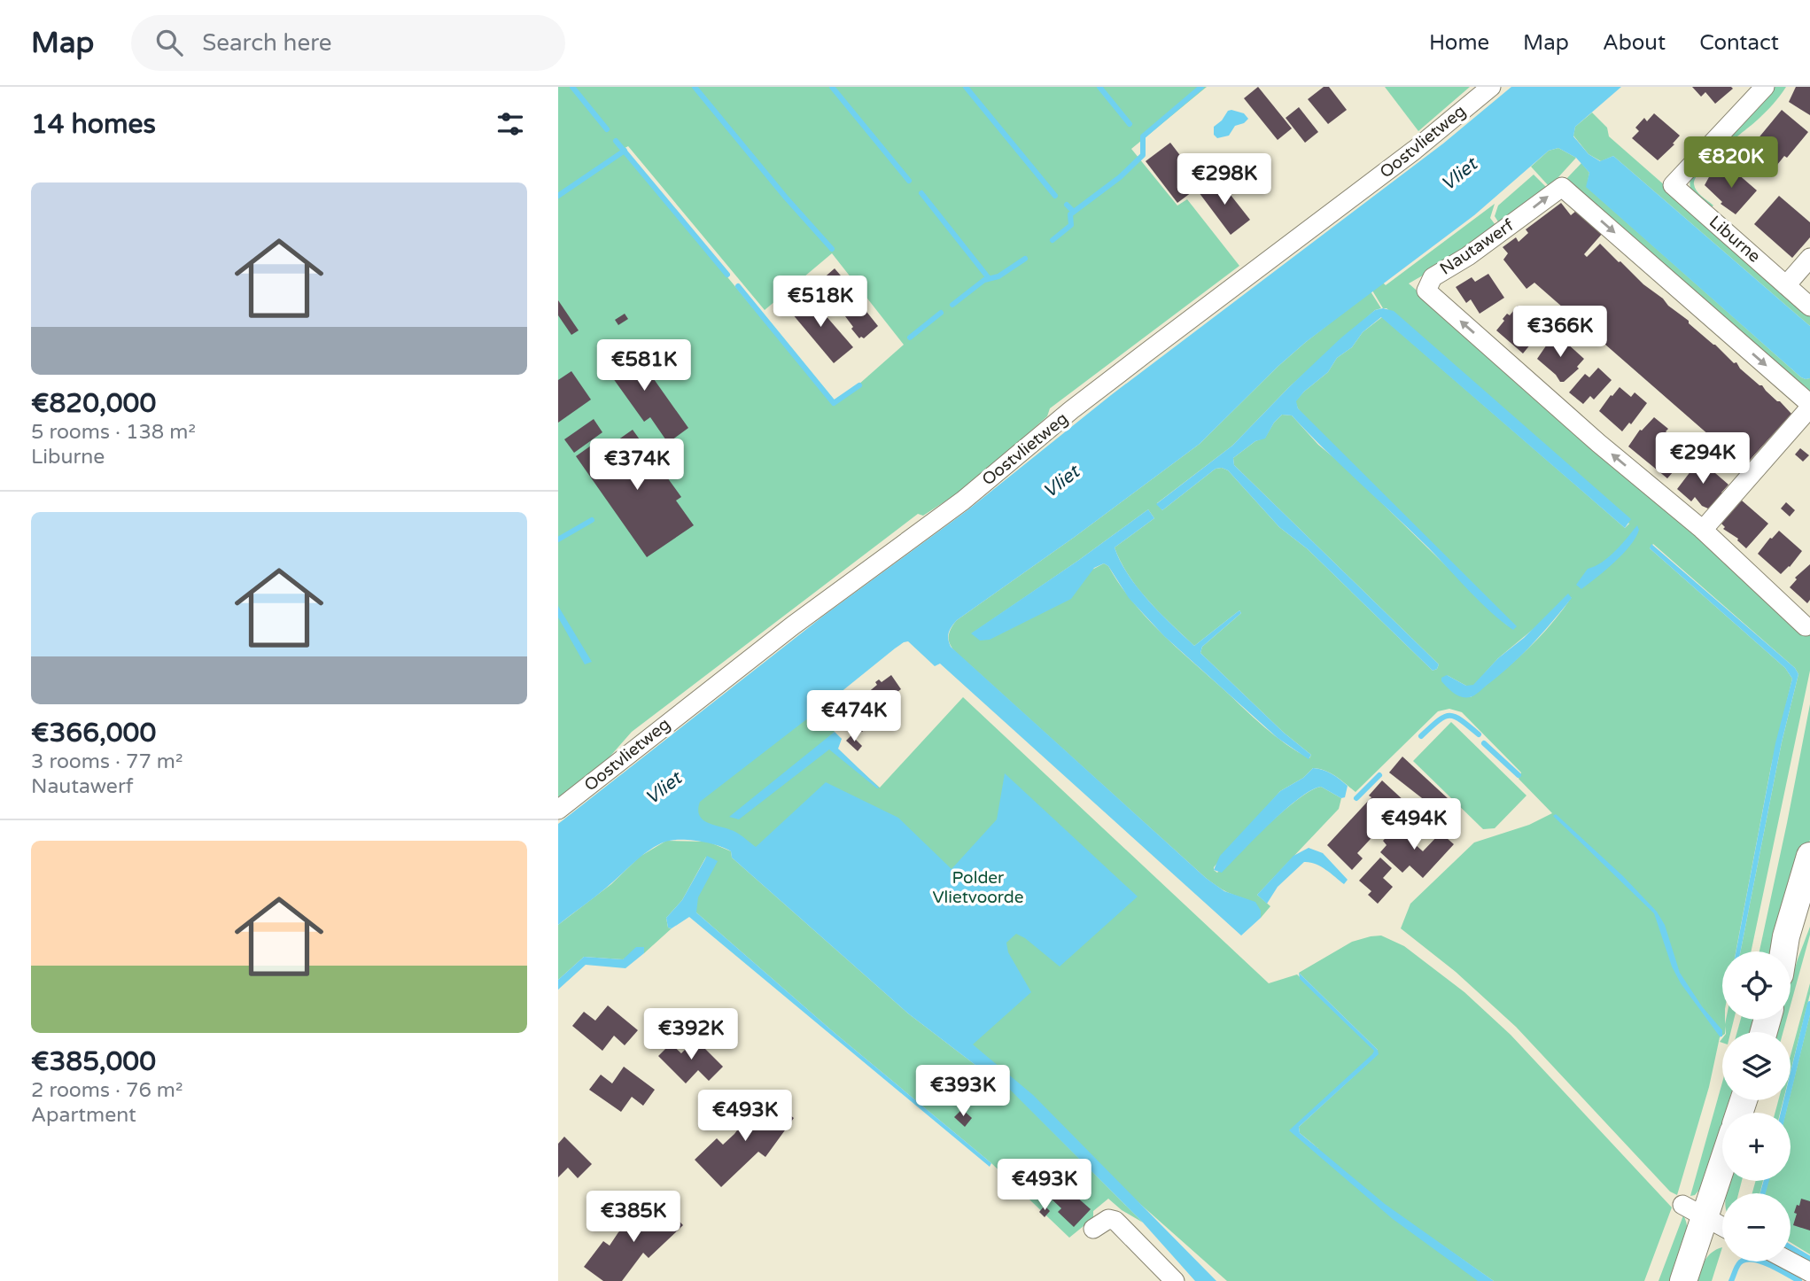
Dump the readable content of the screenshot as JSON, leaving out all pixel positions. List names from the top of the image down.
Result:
{
  "streets": {
    "street": ["Oostvlietweg", "Liburne", "Nautawerf"]
  },
  "water": ["Vliet"],
  "parks": ["Polder Vlietvoorde"],
  "page": {
    "header": "Map",
    "search": "Search here",
    "nav": [
      "Home",
      "Map",
      "About",
      "Contact"
    ],
    "heading": "14 homes",
    "price": [
      "€820K",
      "€298K",
      "€518K",
      "€366K",
      "€581K",
      "€294K",
      "€374K",
      "€474K",
      "€494K",
      "€392K",
      "€393K",
      "€493K",
      "€493K",
      "€385K"
    ],
    "list": [
      {
        "name": "€820,000",
        "note": "5 rooms · 138 m² · Liburne"
      },
      {
        "name": "€366,000",
        "note": "3 rooms · 77 m² · Nautawerf"
      },
      {
        "name": "€385,000",
        "note": "2 rooms · 76 m² · Apartment"
      }
    ],
    "map_buttons": ["+", "−"]
  }
}
